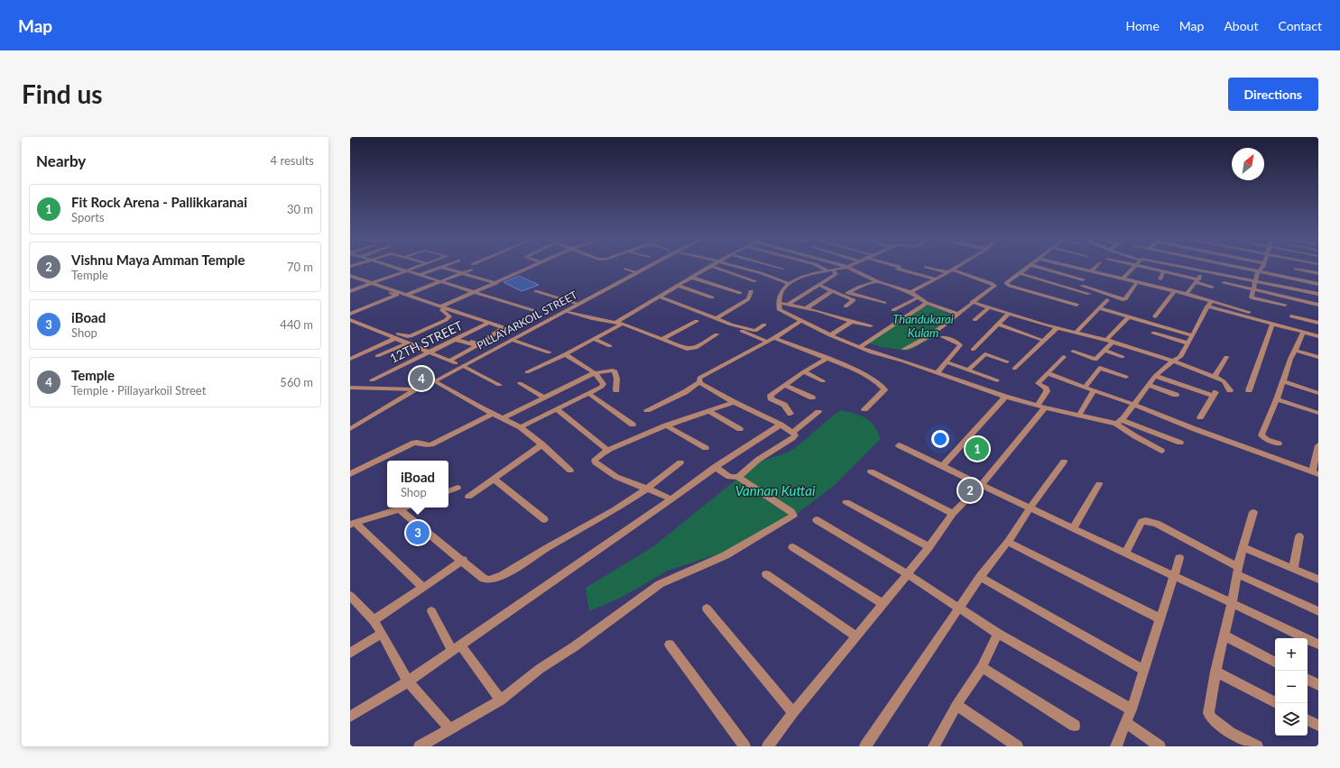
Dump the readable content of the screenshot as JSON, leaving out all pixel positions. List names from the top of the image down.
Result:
{
  "streets": {
    "street": ["PILLAYARKOIL STREET", "12TH STREET"]
  },
  "water": ["Thandukarai Kulam", "Vannan Kuttai"],
  "north": "top right",
  "page": {
    "header": "Map",
    "nav": [
      "Home",
      "Map",
      "About",
      "Contact"
    ],
    "buttons": "Directions",
    "title": "Find us",
    "heading": ["Nearby", "4 results"],
    "list": [
      {
        "mark": "1",
        "name": "Fit Rock Arena - Pallikkaranai",
        "note": "Sports",
        "value": "30 m"
      },
      {
        "mark": "2",
        "name": "Vishnu Maya Amman Temple",
        "note": "Temple",
        "value": "70 m"
      },
      {
        "mark": "3",
        "name": "iBoad",
        "note": "Shop",
        "value": "440 m"
      },
      {
        "mark": "4",
        "name": "Temple",
        "note": "Temple · Pillayarkoil Street",
        "value": "560 m"
      }
    ],
    "pins": [
      "4",
      "1",
      "2",
      "3"
    ],
    "popup": ["iBoad", "Shop"],
    "map_buttons": ["+", "−"]
  }
}
